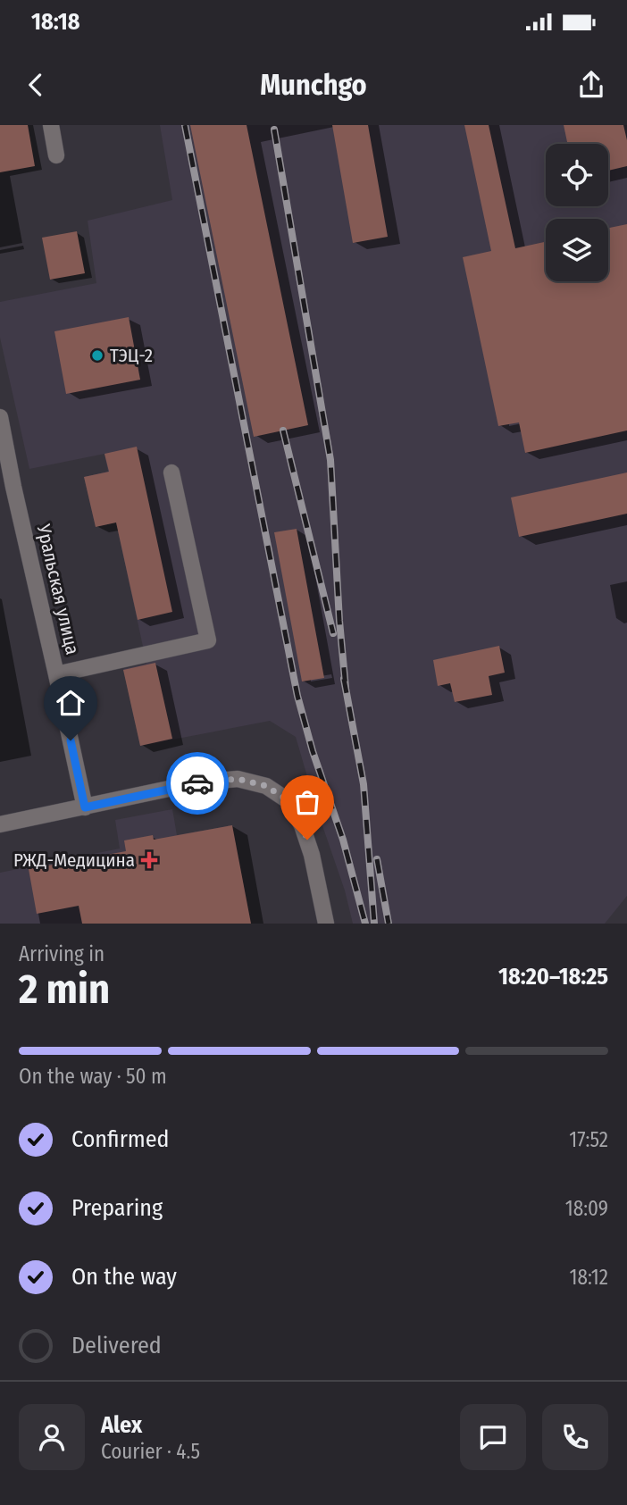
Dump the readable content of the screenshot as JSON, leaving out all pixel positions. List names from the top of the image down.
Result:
{
  "streets": {
    "street": ["Уральская улица"]
  },
  "places": {
    "other": ["ТЭЦ-2"],
    "health": ["РЖД-Медицина"]
  },
  "page": {
    "status": "18:18",
    "header": "Munchgo",
    "heading": ["2 min", "Arriving in", "18:20–18:25"],
    "panel": ["Alex", "Courier · 4.5"],
    "bar": "On the way · 50 m",
    "list": [
      ["Confirmed", "17:52"],
      ["Preparing", "18:09"],
      ["On the way", "18:12"],
      "Delivered"
    ]
  }
}
